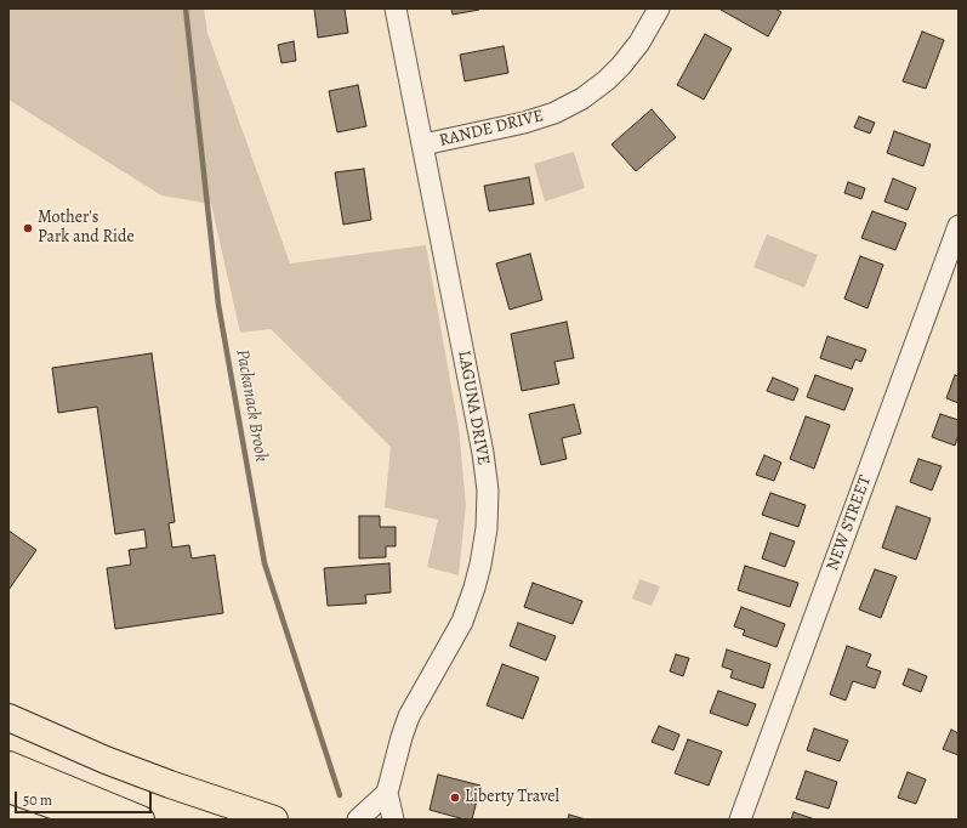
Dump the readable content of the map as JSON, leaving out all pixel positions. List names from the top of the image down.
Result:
{
  "streets": {
    "street": ["RANDE DRIVE", "LAGUNA DRIVE", "NEW STREET"]
  },
  "crossings": [
    ["RANDE DRIVE", "LAGUNA DRIVE"]
  ],
  "water": ["Packanack Brook"],
  "places": ["Mother's Park and Ride", "Liberty Travel"],
  "scale_bar": "50 m"
}
